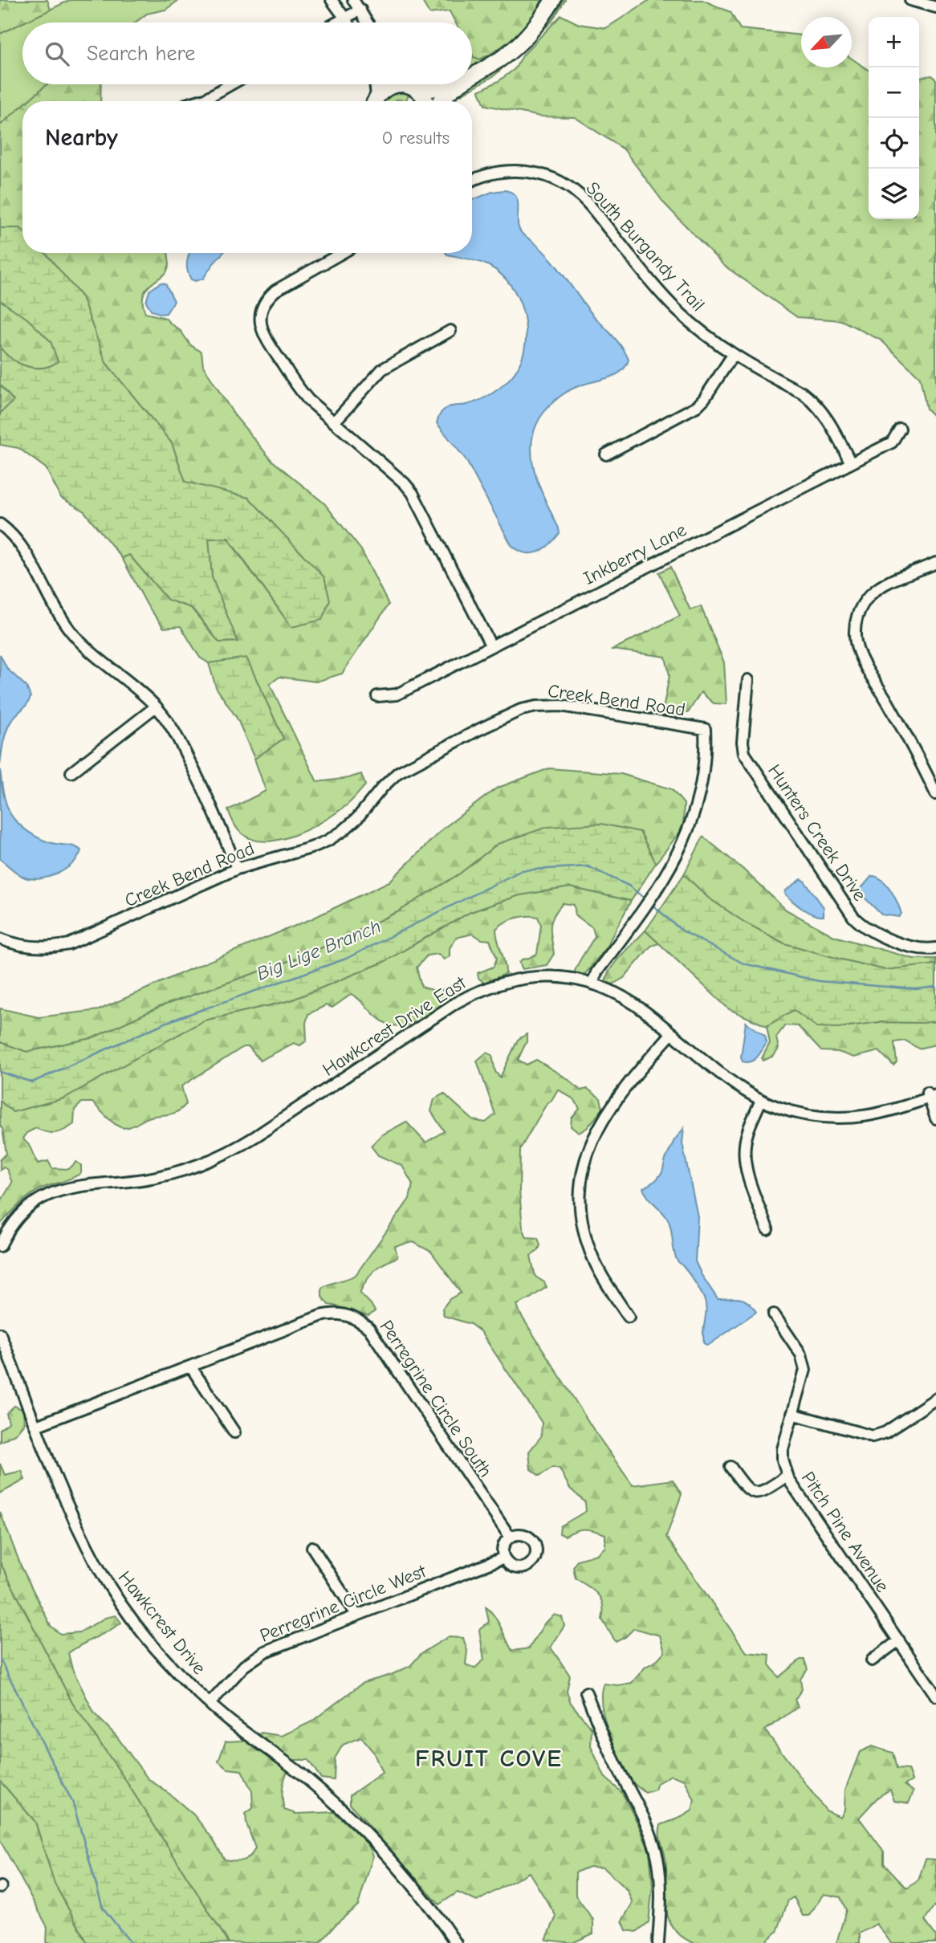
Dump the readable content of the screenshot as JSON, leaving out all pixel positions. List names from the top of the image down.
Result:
{
  "streets": {
    "street": [
      "South Burgandy Trail",
      "Inkberry Lane",
      "Creek Bend Road",
      "Hunters Creek Drive",
      "Hawkcrest Drive East",
      "Perregrine Circle South",
      "Pitch Pine Avenue",
      "Perregrine Circle West",
      "Hawkcrest Drive"
    ]
  },
  "crossings": [
    ["South Burgandy Trail", "Inkberry Lane"],
    ["Creek Bend Road", "Hawkcrest Drive East"],
    ["Perregrine Circle South", "Perregrine Circle West"],
    ["Perregrine Circle South", "Hawkcrest Drive"],
    ["Perregrine Circle West", "Hawkcrest Drive"]
  ],
  "districts": ["FRUIT COVE"],
  "water": ["Big Lige Branch"],
  "north": "bottom left",
  "page": {
    "map_buttons": ["+", "−"],
    "search": "Search here",
    "heading": ["Nearby", "0 results"]
  }
}
